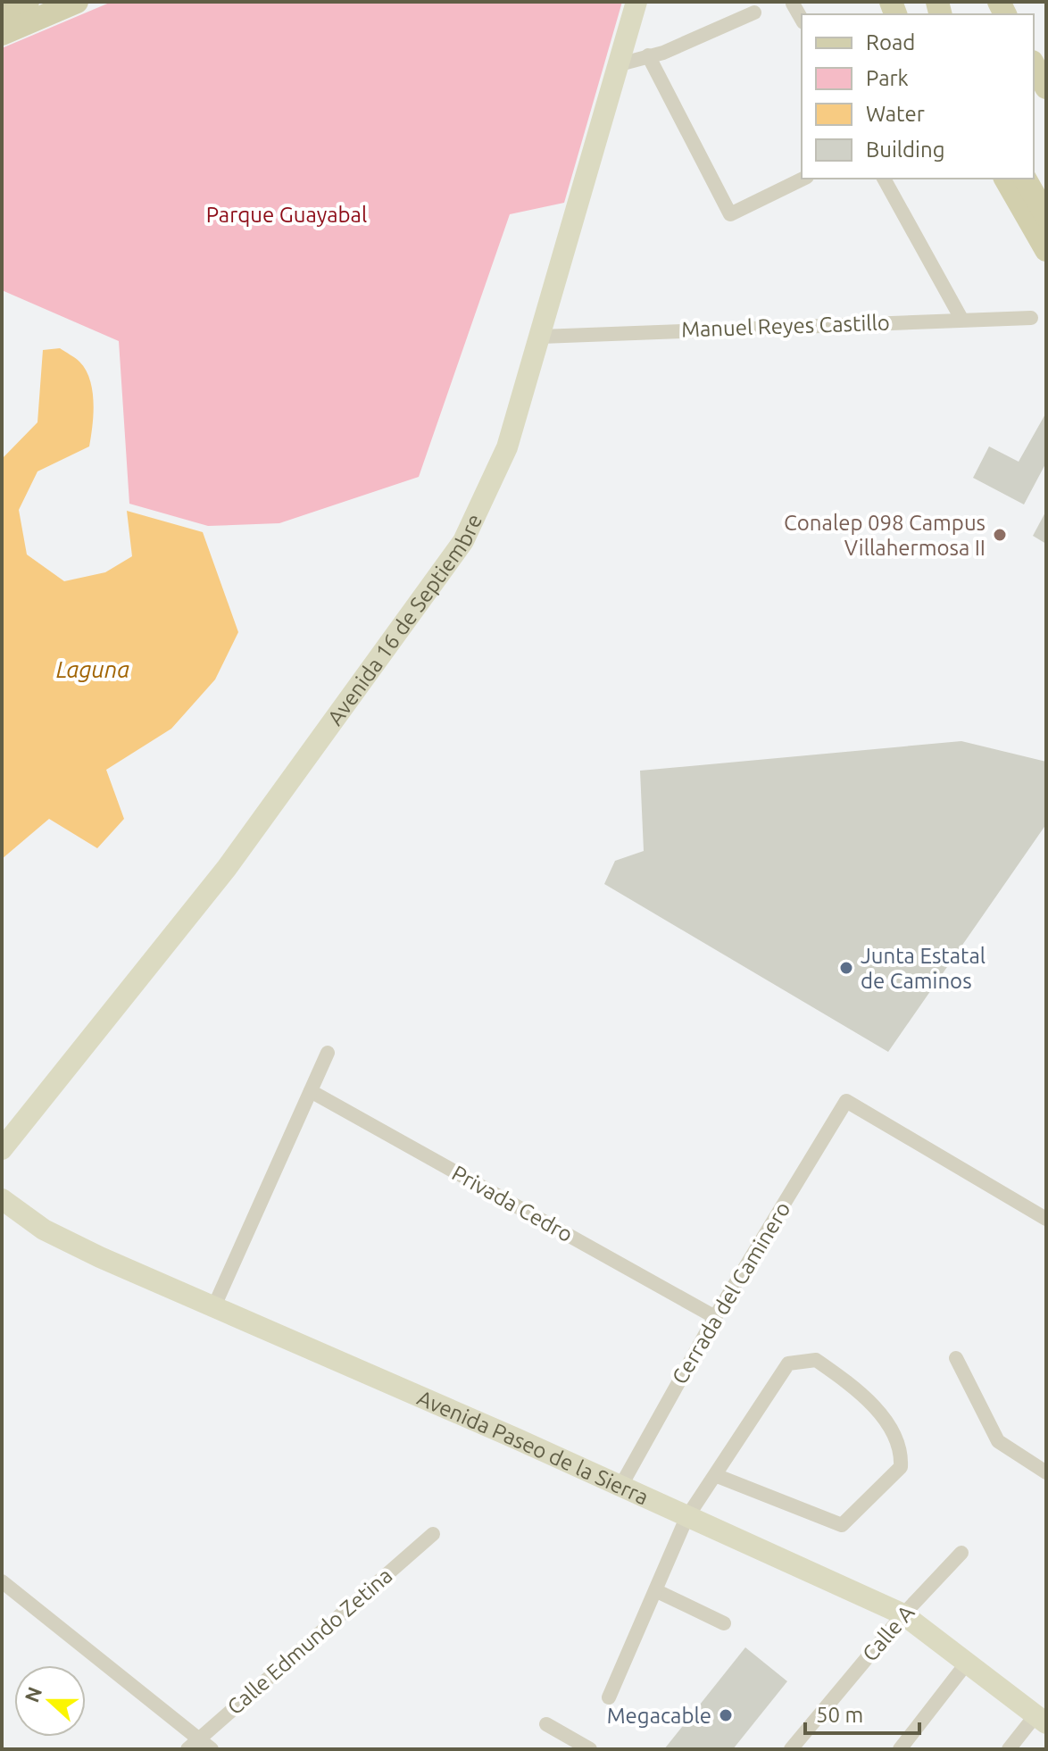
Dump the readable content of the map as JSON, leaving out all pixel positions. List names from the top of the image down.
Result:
{
  "streets": {
    "main road": ["Avenida 16 de Septiembre", "Avenida Paseo de la Sierra"],
    "street": [
      "Manuel Reyes Castillo",
      "Privada Cedro",
      "Cerrada del Caminero",
      "Calle A",
      "Calle Edmundo Zetina"
    ]
  },
  "crossings": [
    ["Manuel Reyes Castillo", "Avenida 16 de Septiembre"],
    ["Privada Cedro", "Cerrada del Caminero"],
    ["Cerrada del Caminero", "Avenida Paseo de la Sierra"],
    ["Avenida Paseo de la Sierra", "Calle A"]
  ],
  "water": ["Laguna"],
  "parks": ["Parque Guayabal"],
  "places": ["Conalep 098 Campus Villahermosa II", "Junta Estatal de Caminos", "Megacable"],
  "legend": [
    "Road",
    "Park",
    "Water",
    "Building"
  ],
  "scale_bar": "50 m",
  "north": "left"
}
